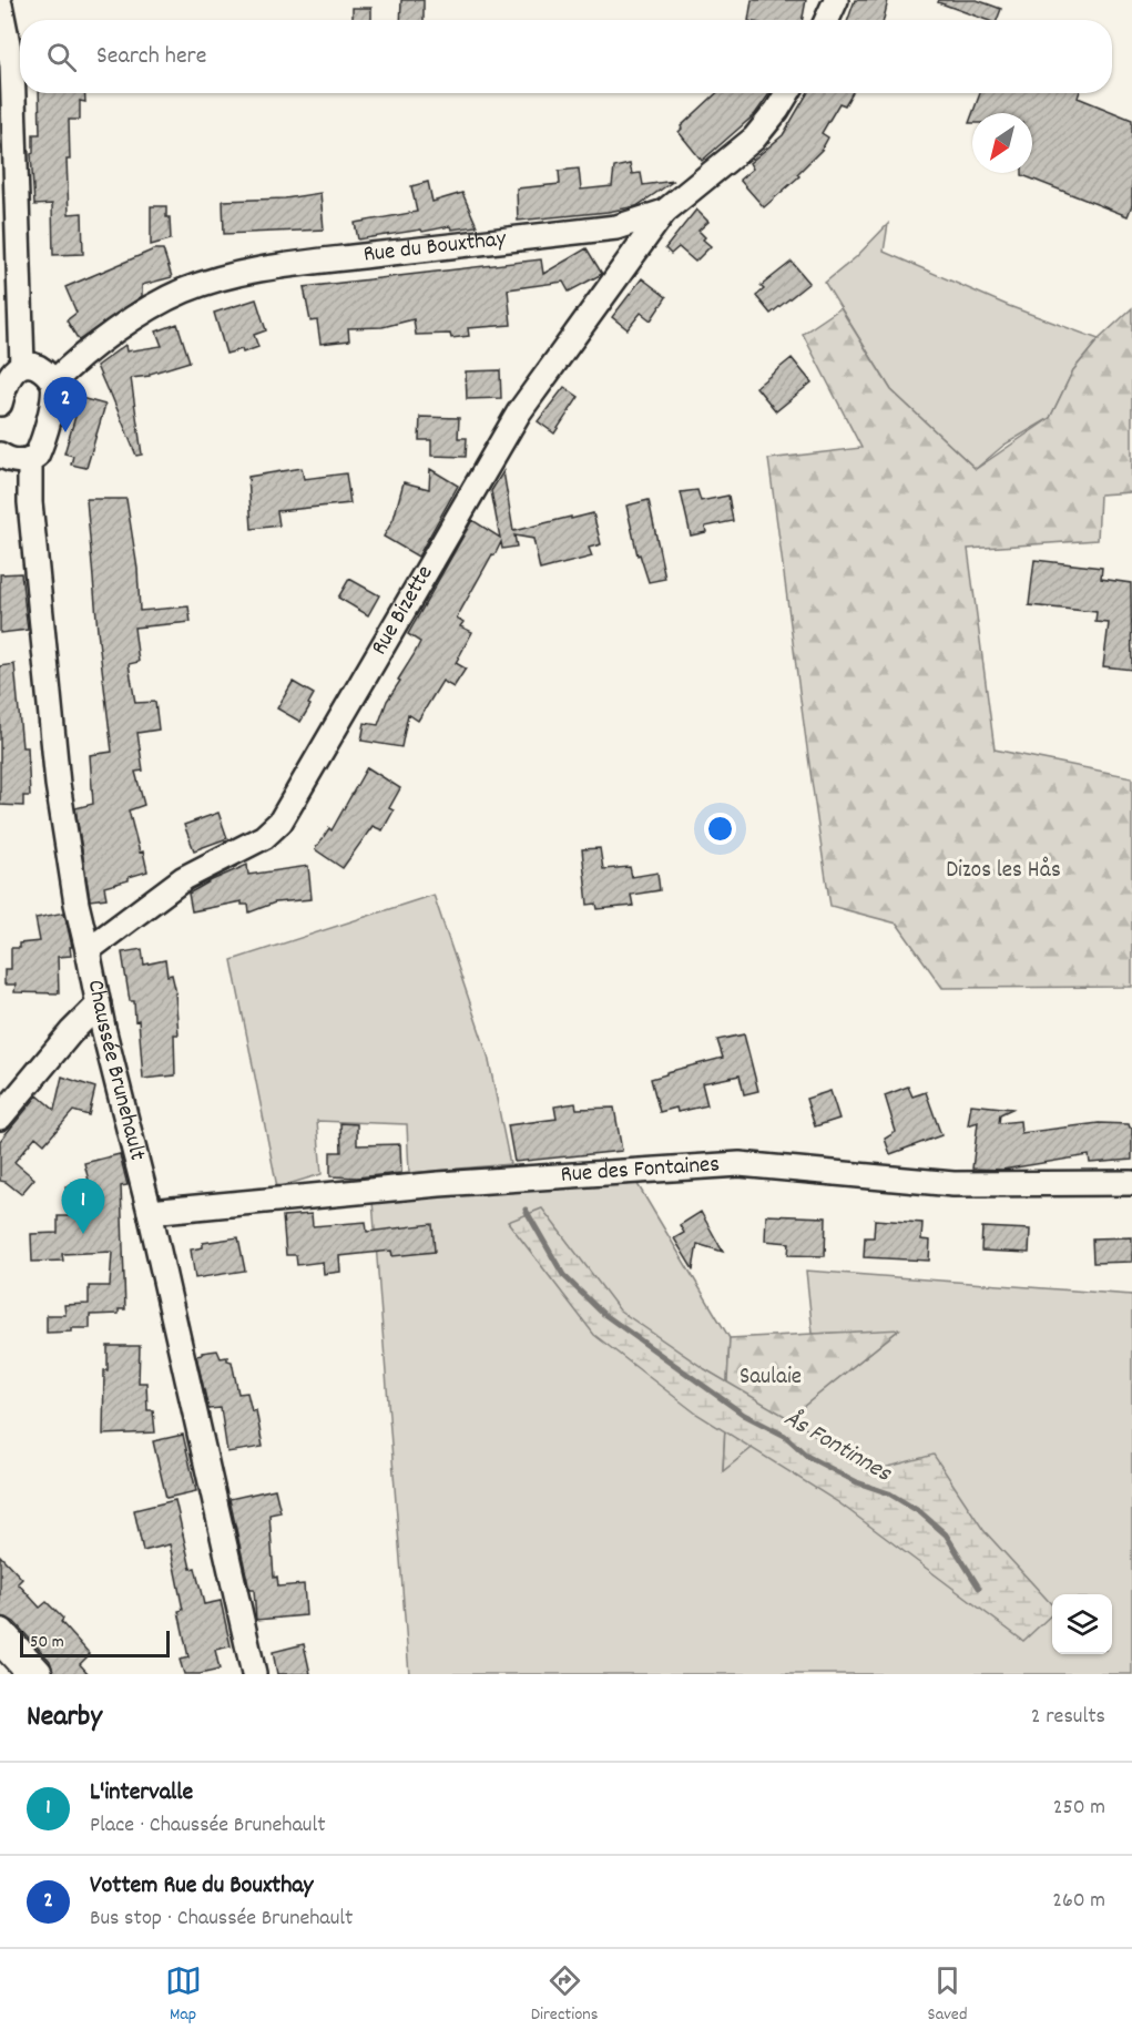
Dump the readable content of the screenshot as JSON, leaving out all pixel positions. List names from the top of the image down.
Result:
{
  "streets": {
    "street": [
      "Rue du Bouxthay",
      "Rue Bizette",
      "Chaussée Brunehault",
      "Rue des Fontaines"
    ]
  },
  "crossings": [
    ["Rue du Bouxthay", "Rue Bizette"],
    ["Rue du Bouxthay", "Chaussée Brunehault"],
    ["Rue Bizette", "Chaussée Brunehault"],
    ["Chaussée Brunehault", "Rue des Fontaines"]
  ],
  "water": ["Ås Fontinnes"],
  "parks": ["Dizos les Hås", "Saulaie"],
  "scale_bar": "50 m",
  "north": "bottom left",
  "page": {
    "search": "Search here",
    "pins": ["2", "1"],
    "scale": "50 m",
    "heading": ["Nearby", "2 results"],
    "list": [
      {
        "mark": "1",
        "name": "L'intervalle",
        "note": "Place · Chaussée Brunehault",
        "value": "250 m"
      },
      {
        "mark": "2",
        "name": "Vottem Rue du Bouxthay",
        "note": "Bus stop · Chaussée Brunehault",
        "value": "260 m"
      }
    ],
    "nav": ["Map", "Directions", "Saved"]
  }
}
